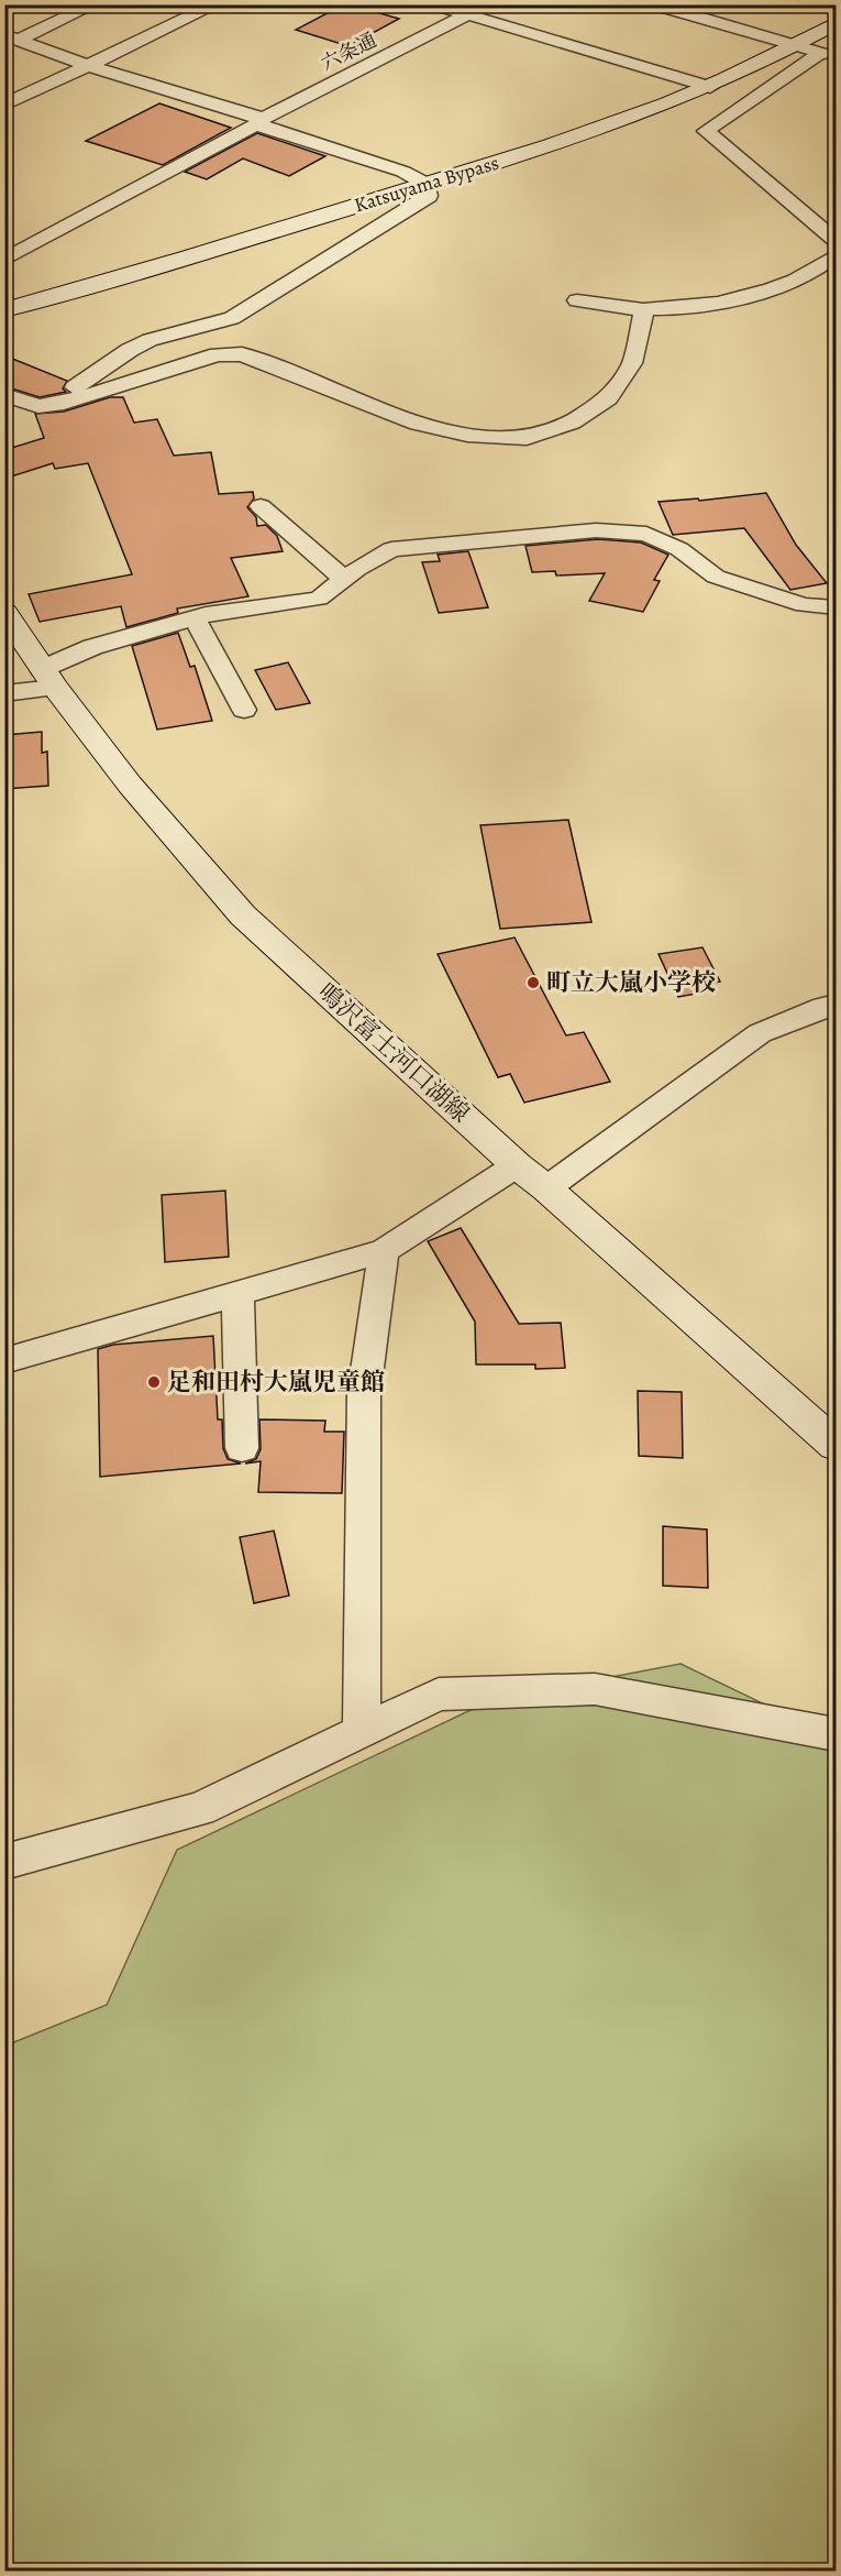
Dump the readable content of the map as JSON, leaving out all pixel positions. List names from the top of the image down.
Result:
{
  "streets": {
    "main road": ["Katsuyama Bypass", "鳴沢富士河口湖線"],
    "street": ["六条通"]
  },
  "places": ["町立大嵐小学校", "足和田村大嵐児童館"]
}
